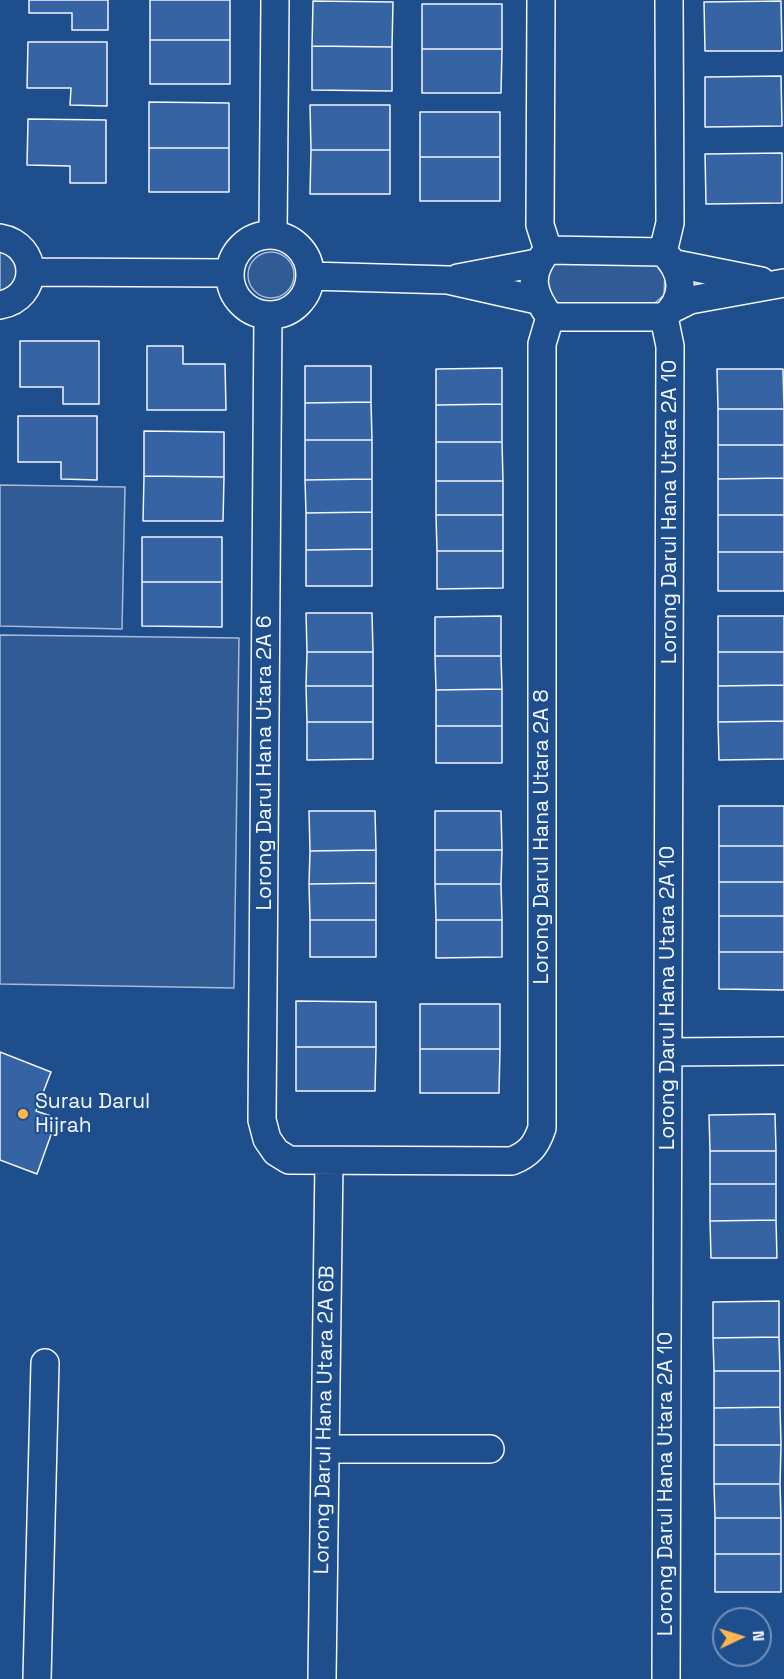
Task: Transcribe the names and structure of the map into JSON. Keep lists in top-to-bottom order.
{
  "streets": {
    "street": [
      "Lorong Darul Hana Utara 2A 10",
      "Lorong Darul Hana Utara 2A 6",
      "Lorong Darul Hana Utara 2A 8",
      "Lorong Darul Hana Utara 2A 6B"
    ]
  },
  "crossings": [
    ["Lorong Darul Hana Utara 2A 6", "Lorong Darul Hana Utara 2A 8"],
    ["Lorong Darul Hana Utara 2A 6", "Lorong Darul Hana Utara 2A 6B"],
    ["Lorong Darul Hana Utara 2A 8", "Lorong Darul Hana Utara 2A 6B"]
  ],
  "places": ["Surau Darul Hijrah"],
  "north": "right"
}
